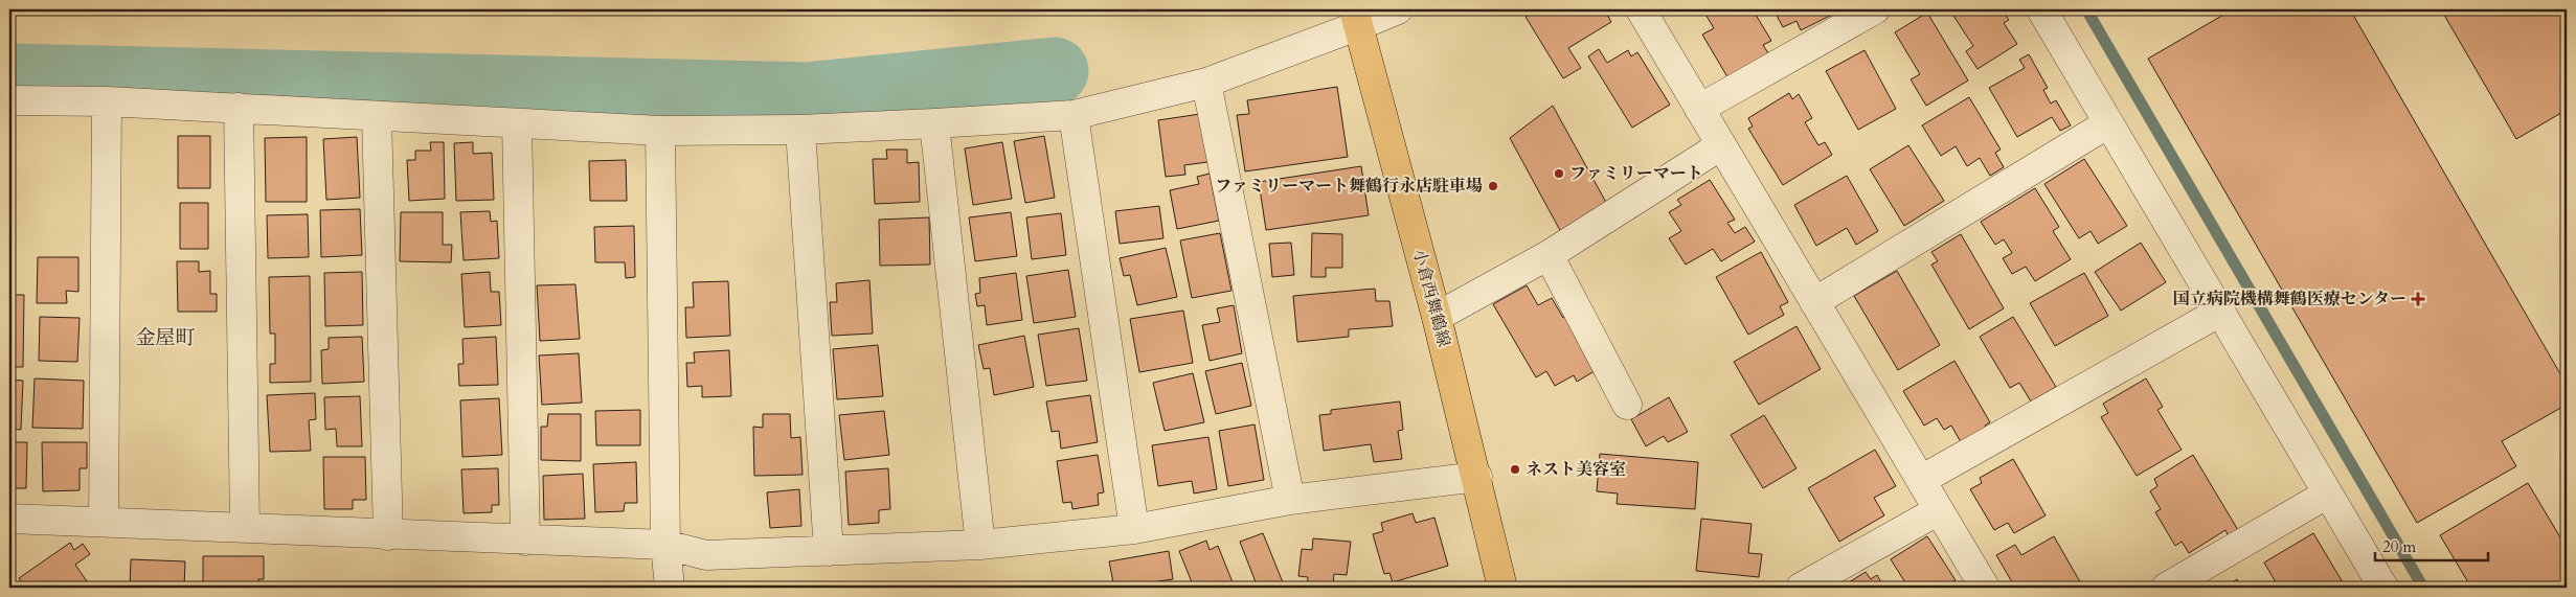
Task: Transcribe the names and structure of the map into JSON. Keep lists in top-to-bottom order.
{
  "streets": {
    "main road": ["小倉西舞鶴線"]
  },
  "districts": ["金屋町"],
  "places": {
    "other": ["ファミリーマート", "ファミリーマート舞鶴行永店駐車場", "ネスト美容室"],
    "health": ["国立病院機構舞鶴医療センター"]
  },
  "scale_bar": "20 m"
}
